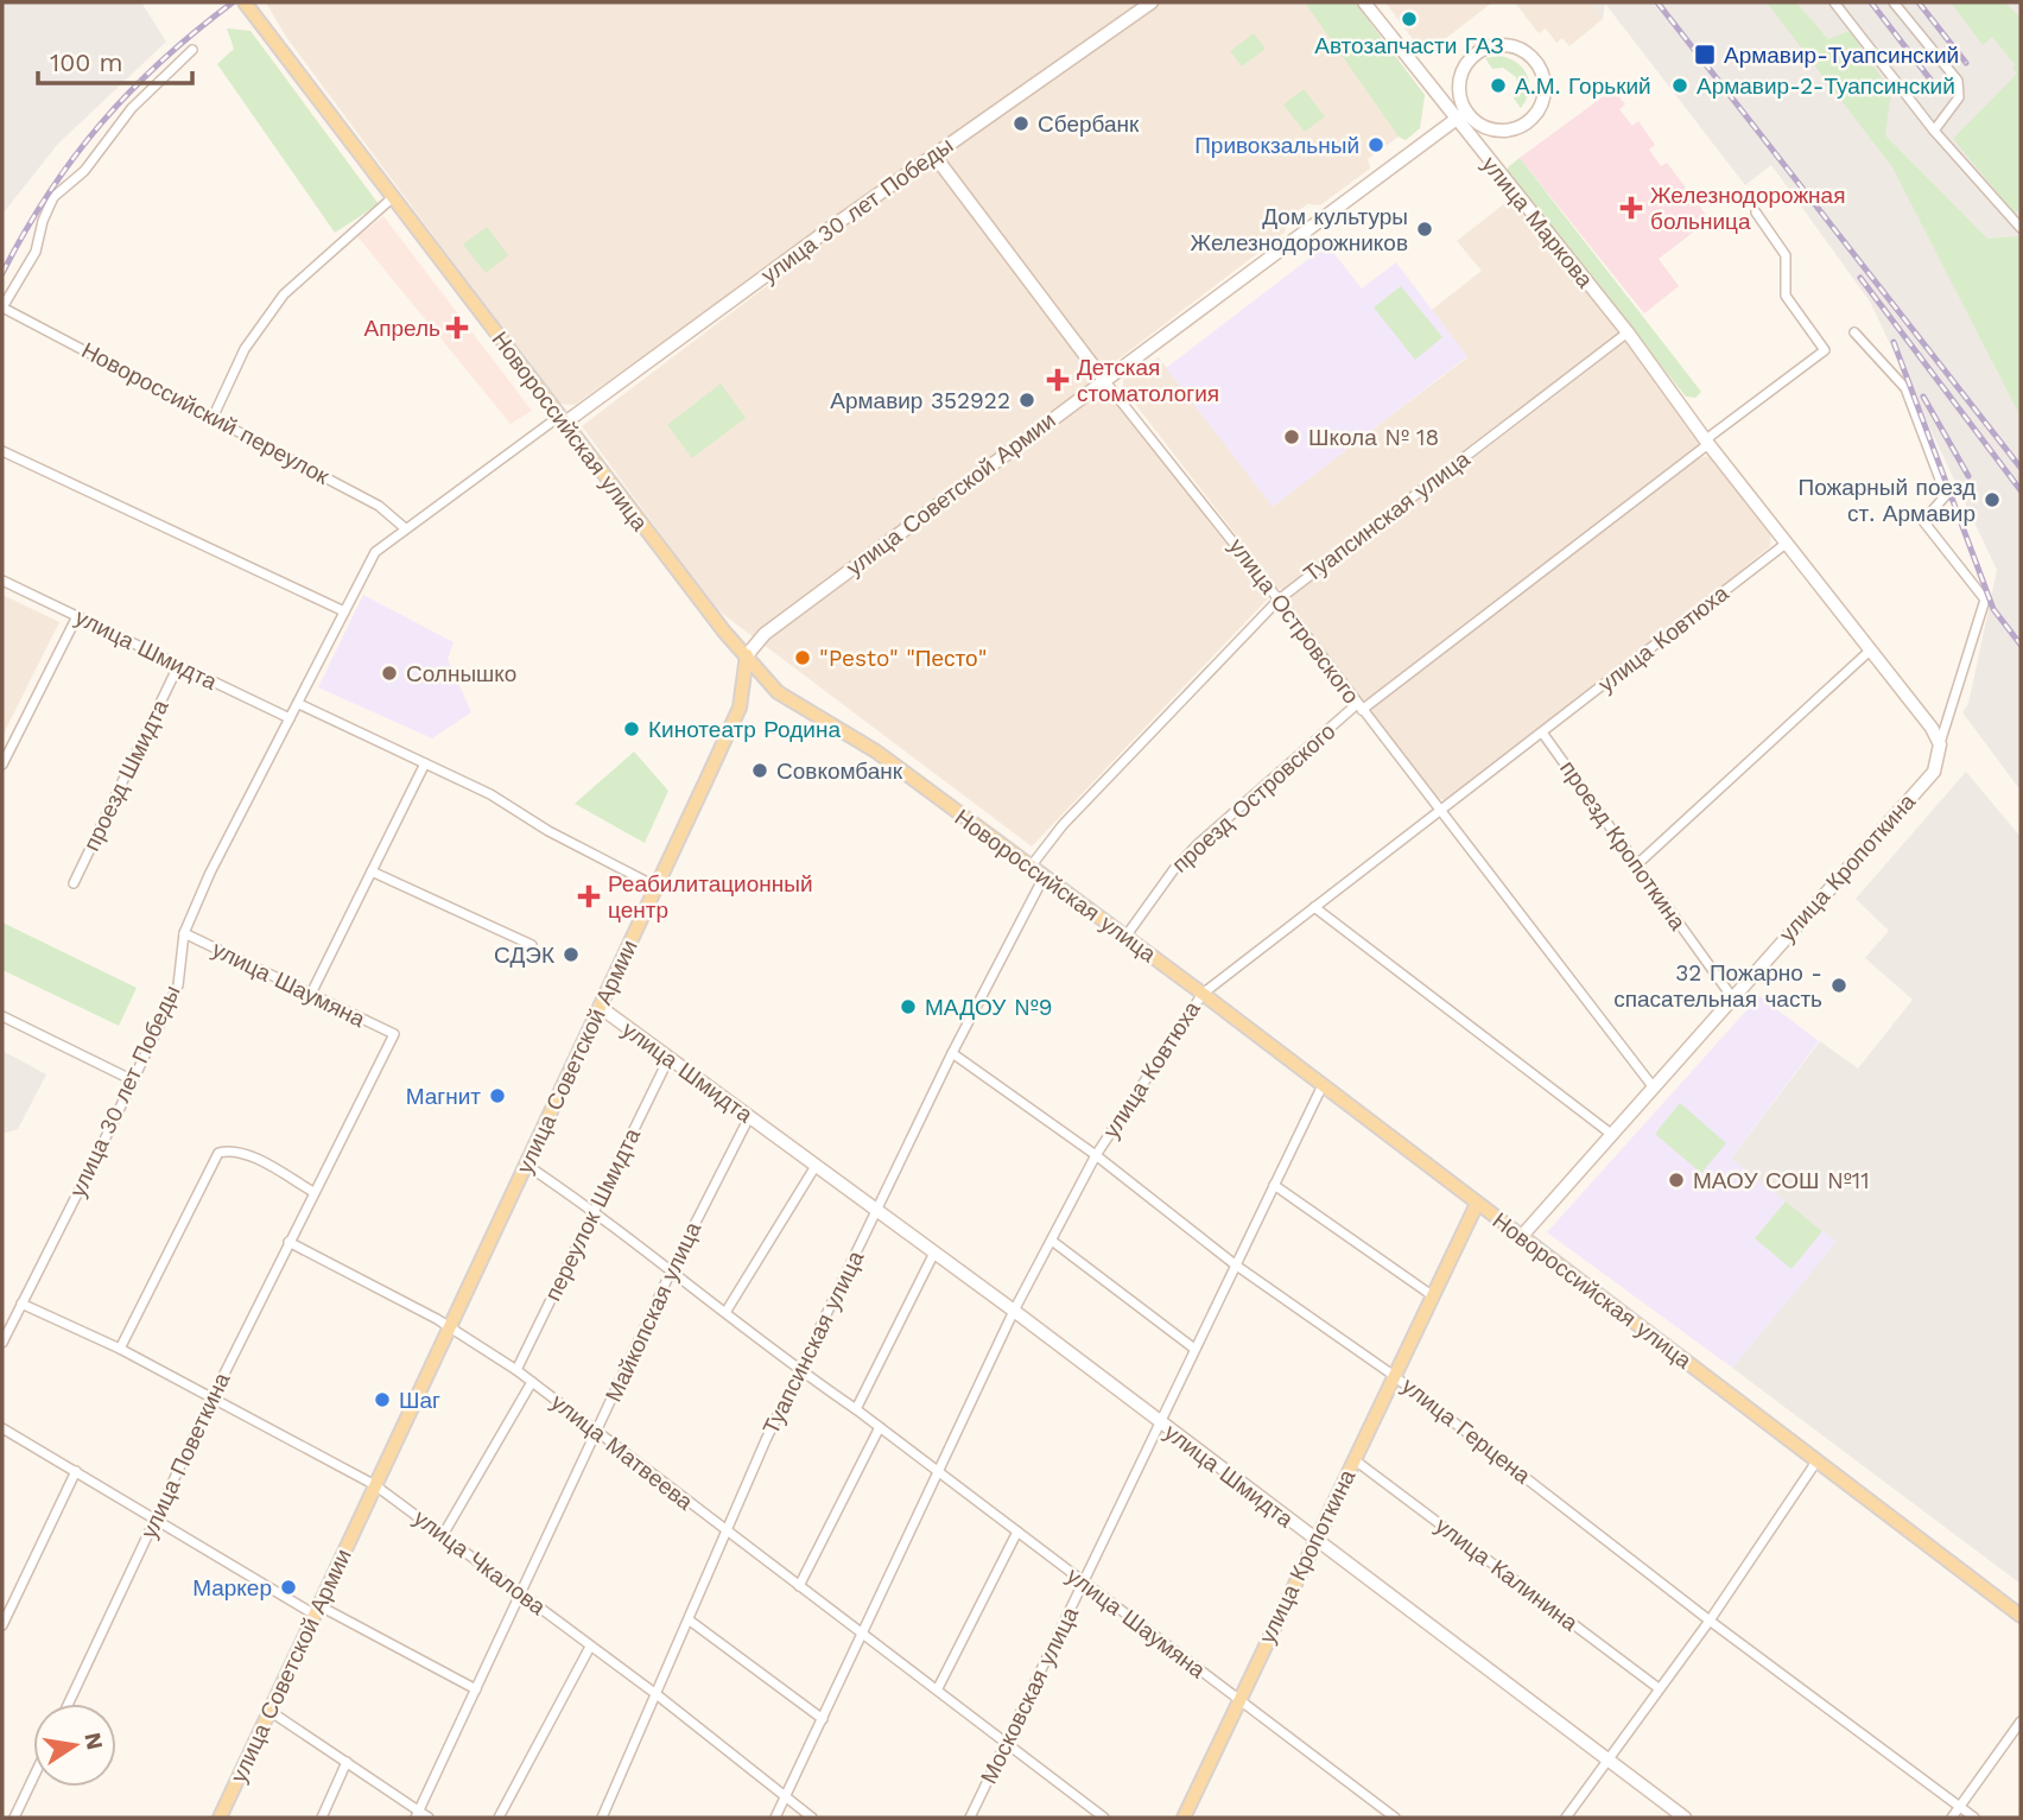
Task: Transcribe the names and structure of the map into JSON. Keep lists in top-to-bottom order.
{
  "streets": {
    "main road": [
      "улица 30 лет Победы",
      "улица Маркова",
      "Новороссийская улица",
      "улица Советской Армии",
      "улица Островского",
      "улица Шмидта",
      "улица Кропоткина"
    ],
    "street": [
      "Новороссийский переулок",
      "Туапсинская улица",
      "улица Ковтюха",
      "проезд Шмидта",
      "проезд Островского",
      "проезд Кропоткина",
      "улица Шаумяна",
      "переулок Шмидта",
      "Майкопская улица",
      "улица Герцена",
      "улица Матвеева",
      "улица Поветкина",
      "улица Чкалова",
      "улица Калинина",
      "Московская улица"
    ]
  },
  "crossings": [
    ["улица 30 лет Победы", "Новороссийский переулок"],
    ["улица 30 лет Победы", "Новороссийская улица"],
    ["улица 30 лет Победы", "улица Островского"],
    ["улица 30 лет Победы", "улица Шмидта"],
    ["улица 30 лет Победы", "улица Шаумяна"],
    ["улица 30 лет Победы", "улица Чкалова"],
    ["улица Маркова", "улица Советской Армии"],
    ["улица Маркова", "Туапсинская улица"],
    ["улица Маркова", "улица Ковтюха"],
    ["улица Маркова", "улица Кропоткина"],
    ["Новороссийская улица", "улица Советской Армии"],
    ["Новороссийская улица", "Туапсинская улица"],
    ["Новороссийская улица", "улица Ковтюха"],
    ["Новороссийская улица", "проезд Островского"],
    ["Новороссийская улица", "улица Кропоткина"],
    ["Новороссийская улица", "Московская улица"],
    ["улица Советской Армии", "улица Островского"],
    ["улица Советской Армии", "улица Шмидта"],
    ["улица Советской Армии", "улица Шаумяна"],
    ["улица Советской Армии", "улица Матвеева"],
    ["улица Советской Армии", "улица Чкалова"],
    ["Туапсинская улица", "улица Островского"],
    ["Туапсинская улица", "улица Шмидта"],
    ["Туапсинская улица", "улица Шаумяна"],
    ["Туапсинская улица", "улица Герцена"],
    ["Туапсинская улица", "улица Матвеева"],
    ["Туапсинская улица", "улица Чкалова"],
    ["улица Островского", "улица Ковтюха"],
    ["улица Островского", "проезд Островского"],
    ["улица Островского", "улица Кропоткина"],
    ["улица Ковтюха", "улица Шмидта"],
    ["улица Ковтюха", "проезд Кропоткина"],
    ["улица Ковтюха", "улица Шаумяна"],
    ["улица Ковтюха", "улица Герцена"],
    ["улица Ковтюха", "улица Матвеева"],
    ["улица Ковтюха", "улица Чкалова"],
    ["улица Шмидта", "проезд Шмидта"],
    ["улица Шмидта", "улица Кропоткина"],
    ["улица Шмидта", "переулок Шмидта"],
    ["улица Шмидта", "Майкопская улица"],
    ["улица Шмидта", "Московская улица"],
    ["проезд Кропоткина", "улица Кропоткина"],
    ["улица Кропоткина", "улица Шаумяна"],
    ["улица Кропоткина", "улица Герцена"],
    ["улица Кропоткина", "улица Калинина"],
    ["улица Шаумяна", "переулок Шмидта"],
    ["улица Шаумяна", "Майкопская улица"],
    ["улица Шаумяна", "улица Поветкина"],
    ["улица Шаумяна", "Московская улица"],
    ["переулок Шмидта", "улица Матвеева"],
    ["Майкопская улица", "улица Матвеева"],
    ["Майкопская улица", "улица Чкалова"],
    ["улица Герцена", "Московская улица"],
    ["улица Матвеева", "улица Поветкина"],
    ["улица Матвеева", "Московская улица"],
    ["улица Поветкина", "улица Чкалова"]
  ],
  "places": {
    "other": [
      "Автозапчасти ГАЗ",
      "А.М. Горький",
      "Армавир-2-Туапсинский",
      "Сбербанк",
      "Привокзальный",
      "Дом культуры Железнодорожников",
      "Армавир 352922",
      "Школа № 18",
      "Пожарный поезд ст. Армавир",
      "\"Pesto\" \"Песто\"",
      "Солнышко",
      "Кинотеатр Родина",
      "Совкомбанк",
      "СДЭК",
      "32 Пожарно - спасательная часть",
      "МАДОУ №9",
      "Магнит",
      "МАОУ СОШ №11",
      "Шаг",
      "Маркер"
    ],
    "transit": ["Армавир-Туапсинский"],
    "health": [
      "Железнодорожная больница",
      "Апрель",
      "Детская стоматология",
      "Реабилитационный центр"
    ]
  },
  "scale_bar": "100 m",
  "north": "right"
}
